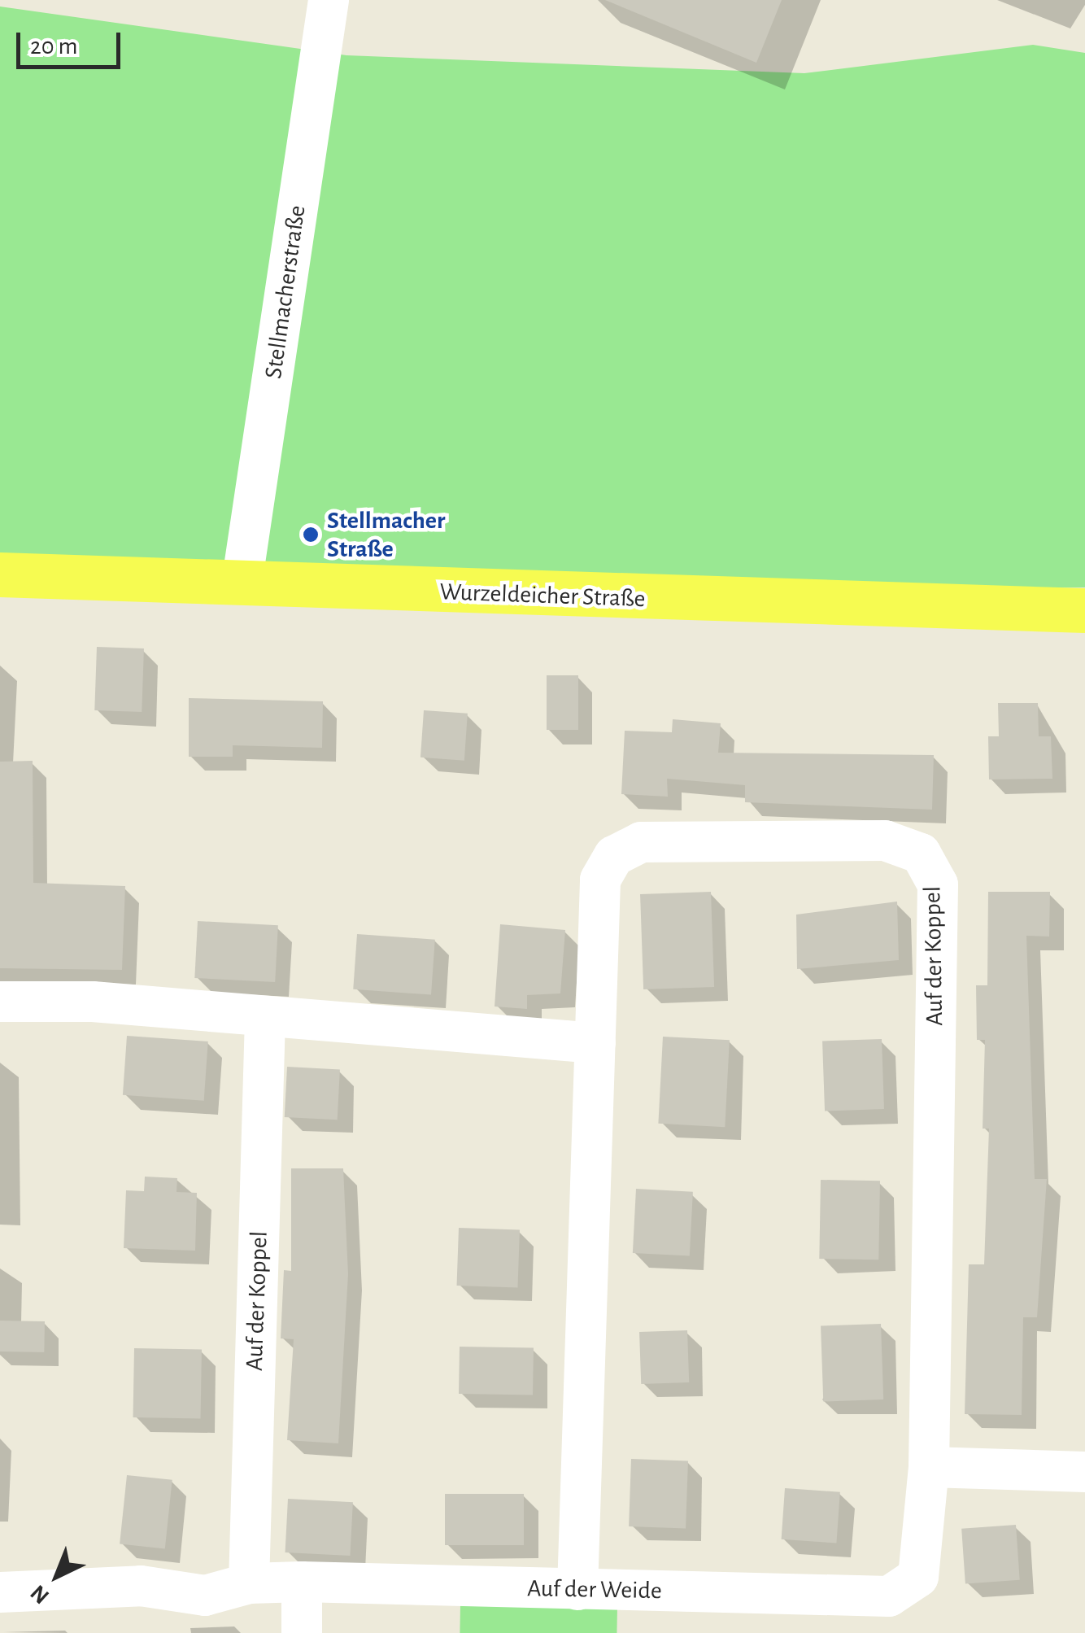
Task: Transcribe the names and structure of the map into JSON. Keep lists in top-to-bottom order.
{
  "streets": {
    "main road": ["Wurzeldeicher Straße"],
    "street": ["Stellmacherstraße", "Auf der Koppel", "Auf der Weide"]
  },
  "crossings": [
    ["Stellmacherstraße", "Wurzeldeicher Straße"],
    ["Auf der Koppel", "Auf der Weide"]
  ],
  "places": ["Stellmacher Straße"],
  "scale_bar": "20 m",
  "north": "bottom left"
}
